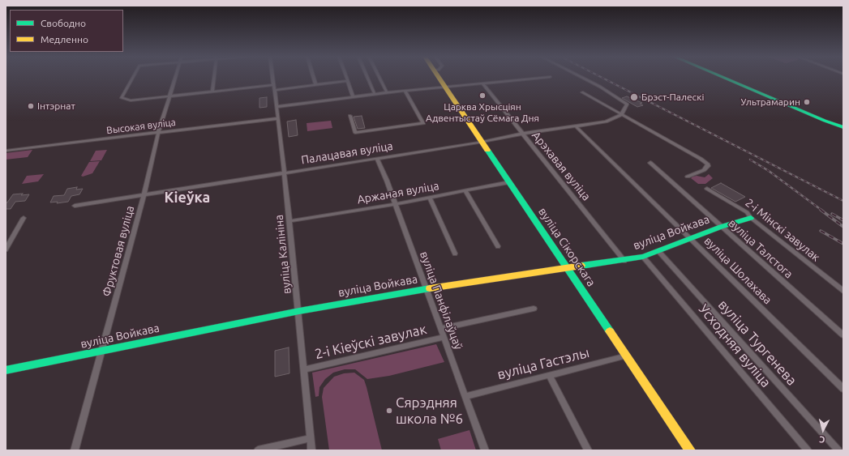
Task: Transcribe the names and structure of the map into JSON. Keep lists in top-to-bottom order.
{
  "streets": {
    "street": [
      "Высокая вуліца",
      "Палацавая вуліца",
      "Арэхавая вуліца",
      "Аржаная вуліца",
      "2-і Мінскі завулак",
      "вуліца Войкава",
      "вуліца Сікорскага",
      "вуліца Талстога",
      "Фруктовая вуліца",
      "вуліца Калініна",
      "вуліца Шолахава",
      "вуліца Панфілаўцаў",
      "2-і Кіеўскі завулак",
      "вуліца Тургенева",
      "Усходняя вуліца",
      "вуліца Гастэлы"
    ]
  },
  "crossings": [
    ["Высокая вуліца", "Фруктовая вуліца"],
    ["Высокая вуліца", "вуліца Калініна"],
    ["Палацавая вуліца", "Арэхавая вуліца"],
    ["Палацавая вуліца", "вуліца Сікорскага"],
    ["Палацавая вуліца", "Фруктовая вуліца"],
    ["Палацавая вуліца", "вуліца Калініна"],
    ["Палацавая вуліца", "вуліца Шолахава"],
    ["Палацавая вуліца", "вуліца Панфілаўцаў"],
    ["Арэхавая вуліца", "вуліца Войкава"],
    ["Аржаная вуліца", "вуліца Сікорскага"],
    ["Аржаная вуліца", "вуліца Калініна"],
    ["Аржаная вуліца", "вуліца Панфілаўцаў"],
    ["2-і Мінскі завулак", "вуліца Войкава"],
    ["вуліца Войкава", "вуліца Сікорскага"],
    ["вуліца Войкава", "вуліца Талстога"],
    ["вуліца Войкава", "Фруктовая вуліца"],
    ["вуліца Войкава", "вуліца Калініна"],
    ["вуліца Войкава", "вуліца Шолахава"],
    ["вуліца Войкава", "вуліца Панфілаўцаў"],
    ["вуліца Войкава", "вуліца Тургенева"],
    ["вуліца Войкава", "Усходняя вуліца"],
    ["вуліца Сікорскага", "вуліца Гастэлы"],
    ["вуліца Калініна", "2-і Кіеўскі завулак"],
    ["вуліца Панфілаўцаў", "2-і Кіеўскі завулак"],
    ["вуліца Панфілаўцаў", "вуліца Гастэлы"]
  ],
  "districts": ["Кіеўка"],
  "places": [
    "Царква Хрысціян Адвентыстаў Сёмага Дня",
    "Брэст-Палескі",
    "Ультрамарин",
    "Інтэрнат",
    "Сярэдняя школа №6"
  ],
  "legend": ["Свободно", "Медленно"],
  "north": "bottom"
}
